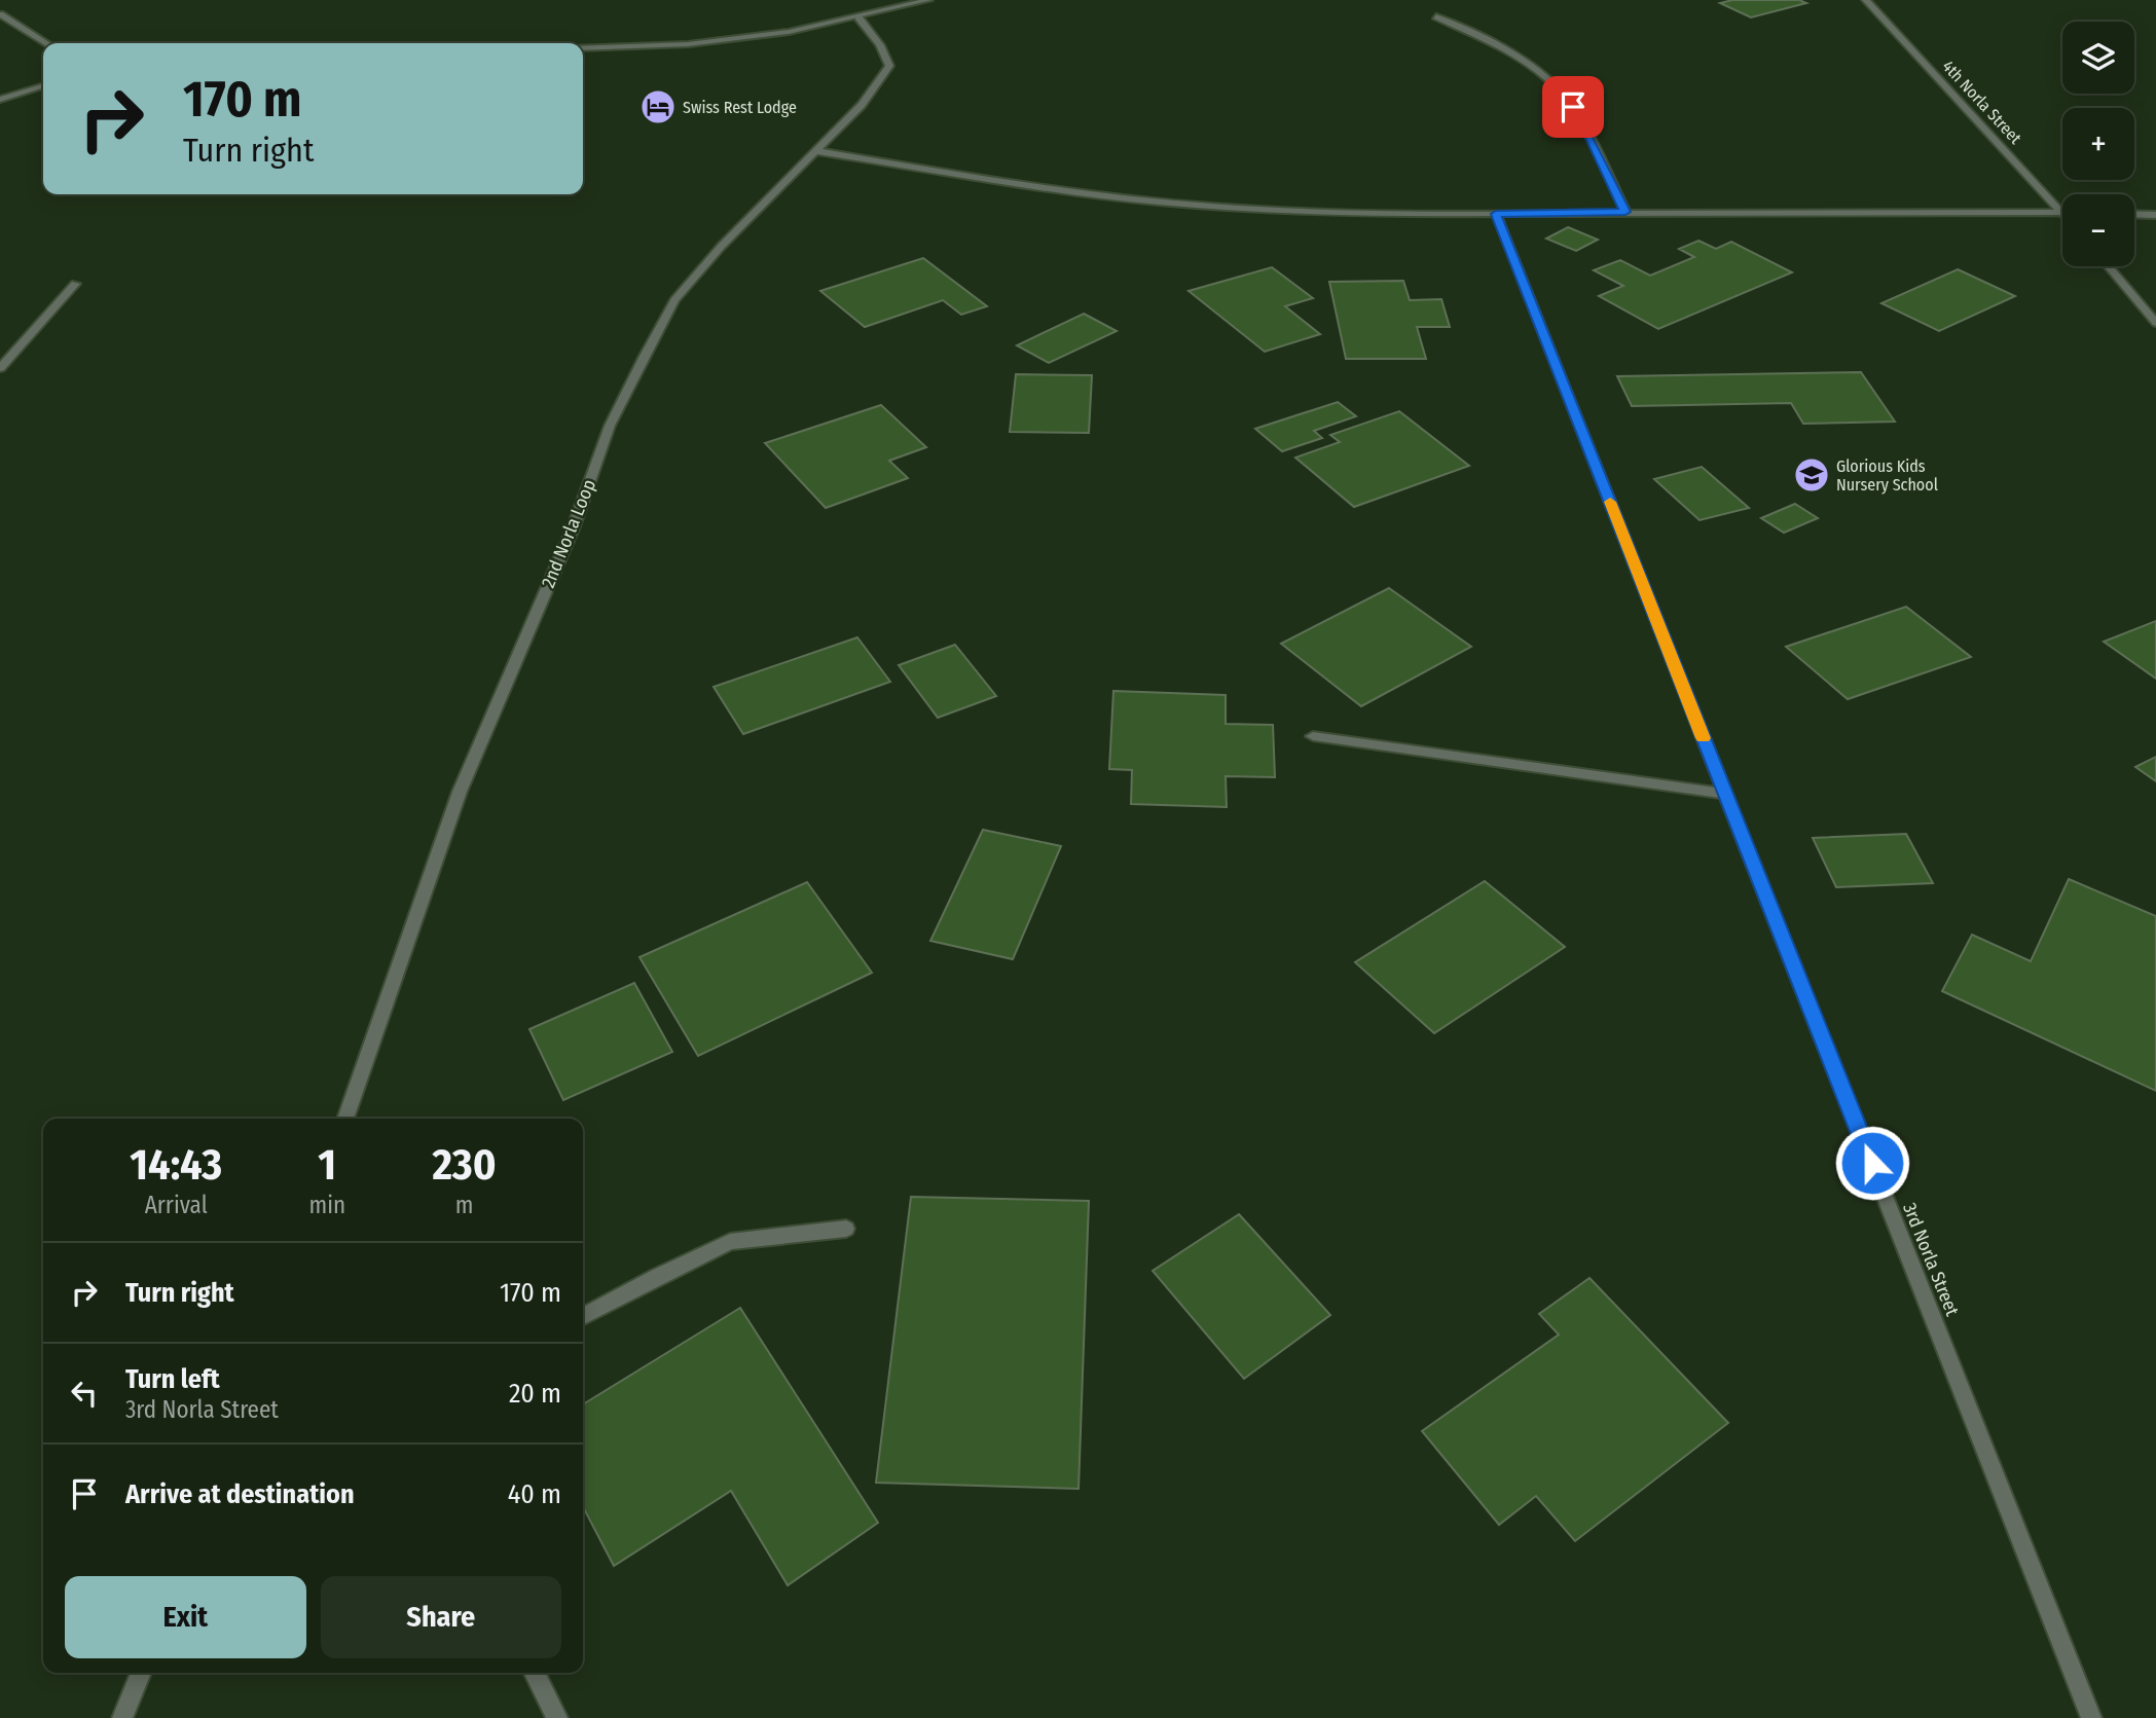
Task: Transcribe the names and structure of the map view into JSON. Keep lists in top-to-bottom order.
{
  "streets": {
    "street": ["4th Norla Street", "2nd Norla Loop", "3rd Norla Street"]
  },
  "places": {
    "hotel": ["Swiss Rest Lodge"],
    "school or university": ["Glorious Kids Nursery School"]
  },
  "page": {
    "map_buttons": ["+", "−"],
    "turn": ["170 m", "Turn right"],
    "eta": [
      "14:43",
      "Arrival",
      "1",
      "min",
      "230",
      "m"
    ],
    "list": [
      {
        "name": "Turn right",
        "value": "170 m"
      },
      {
        "name": "Turn left",
        "note": "3rd Norla Street",
        "value": "20 m"
      },
      {
        "name": "Arrive at destination",
        "value": "40 m"
      }
    ],
    "buttons": ["Exit", "Share"]
  }
}
